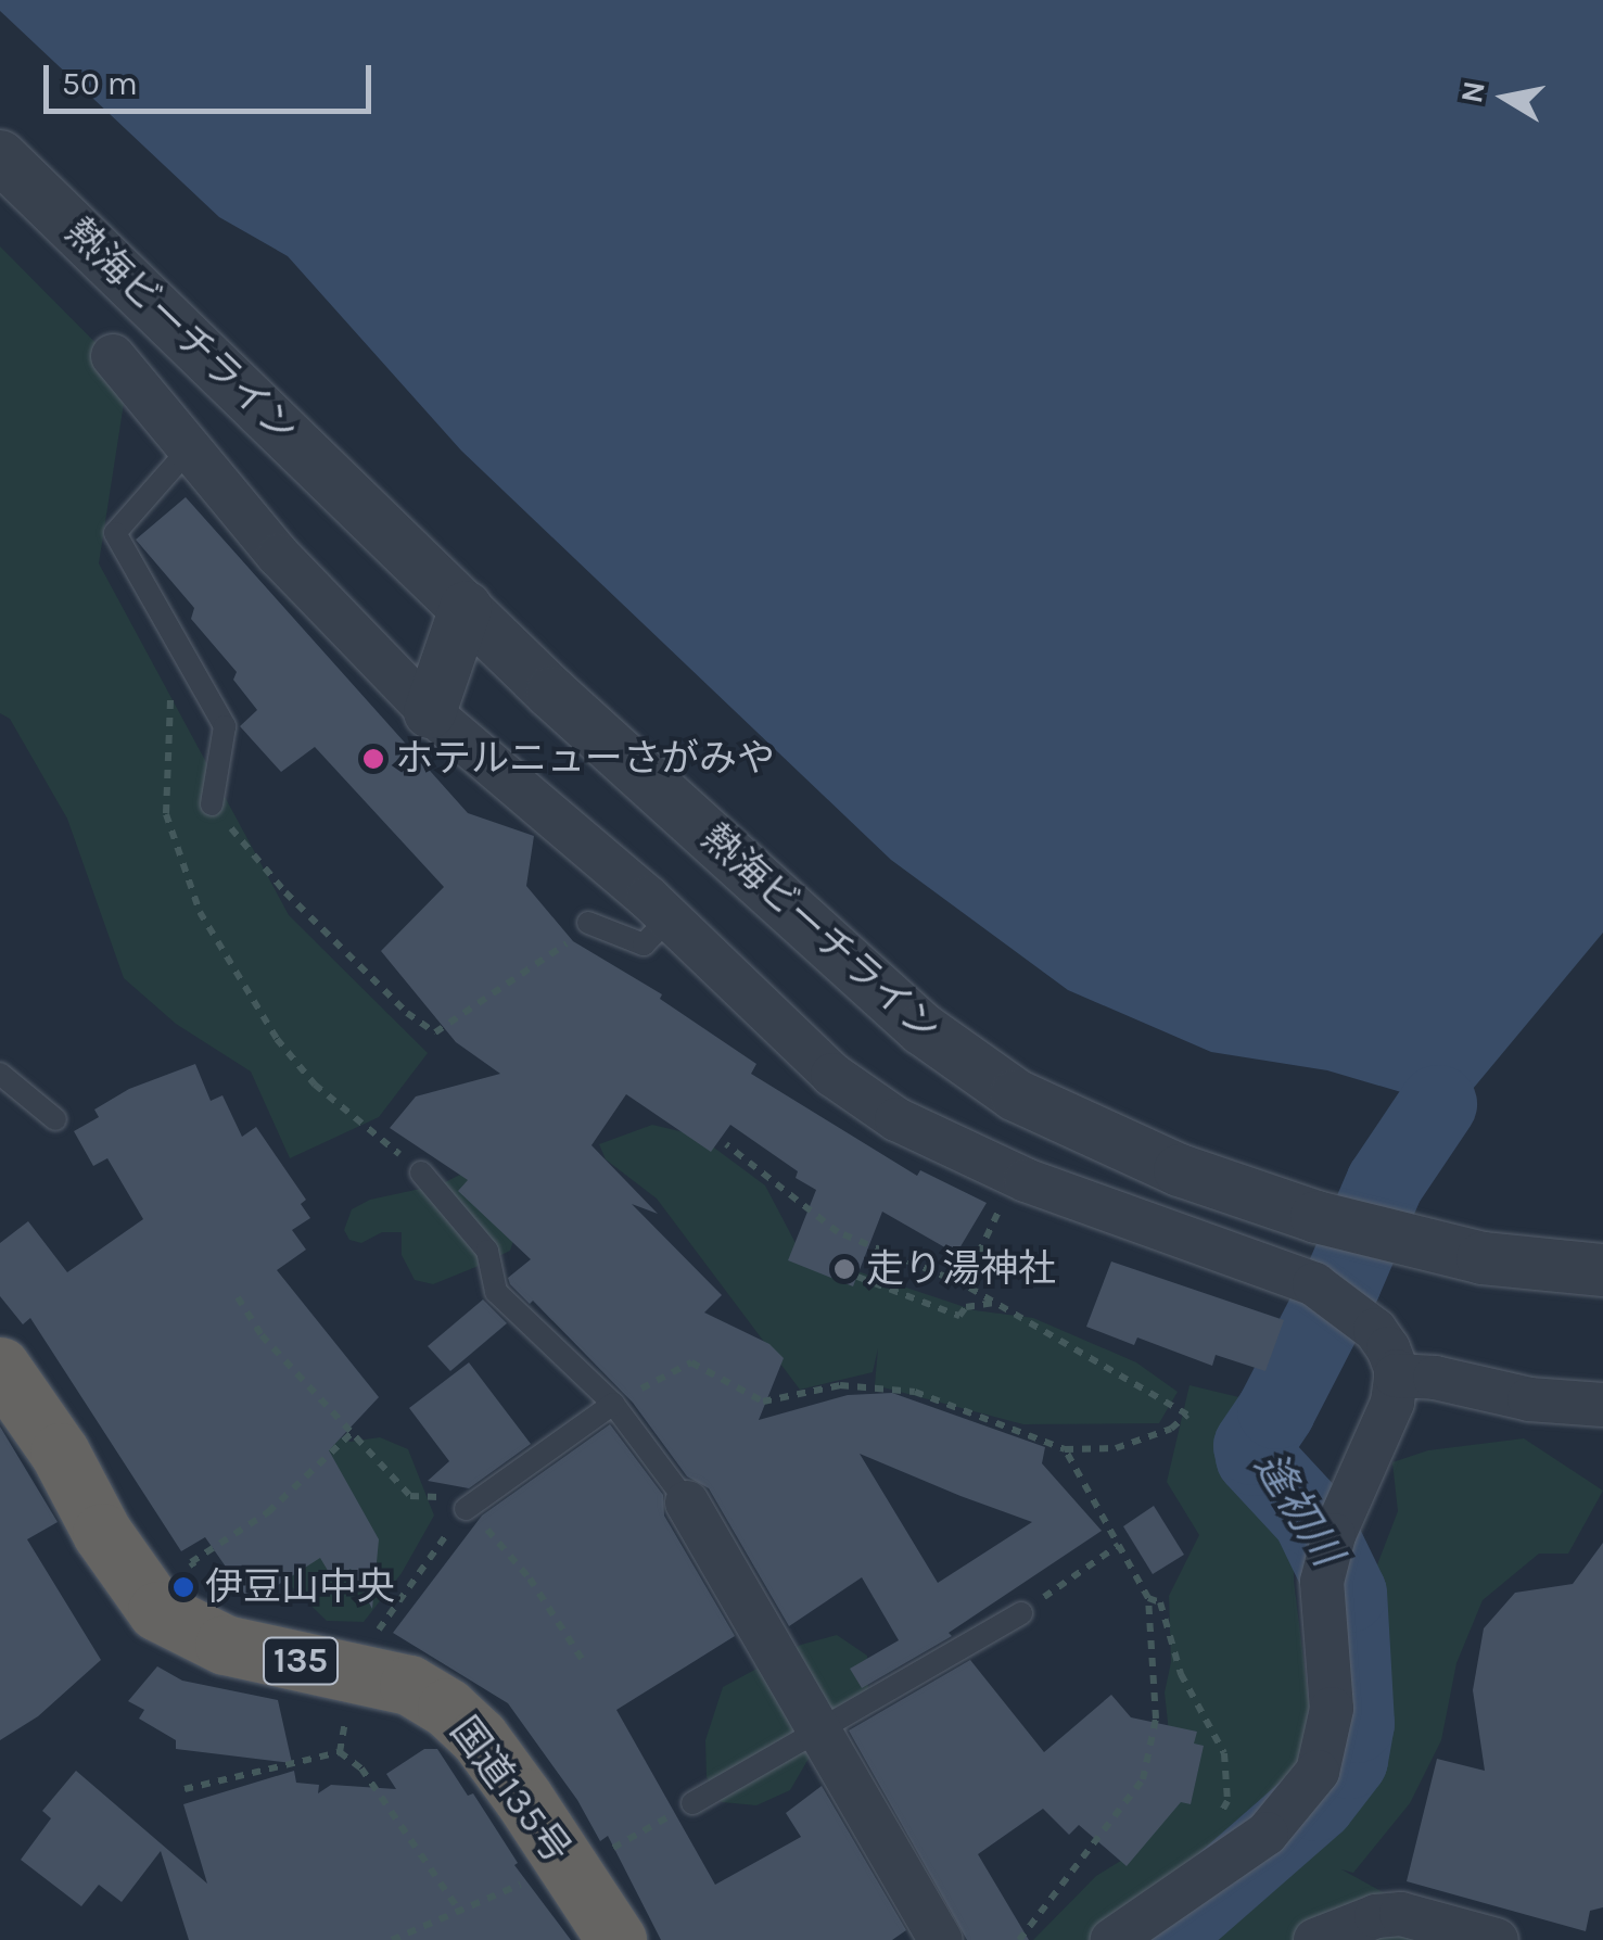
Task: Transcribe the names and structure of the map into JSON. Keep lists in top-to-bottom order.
{
  "streets": {
    "highway": ["135", "国道135号"],
    "street": ["熱海ビーチライン"]
  },
  "water": ["逢初川"],
  "places": ["ホテルニューさがみや", "走り湯神社", "伊豆山中央"],
  "scale_bar": "50 m",
  "north": "left"
}
